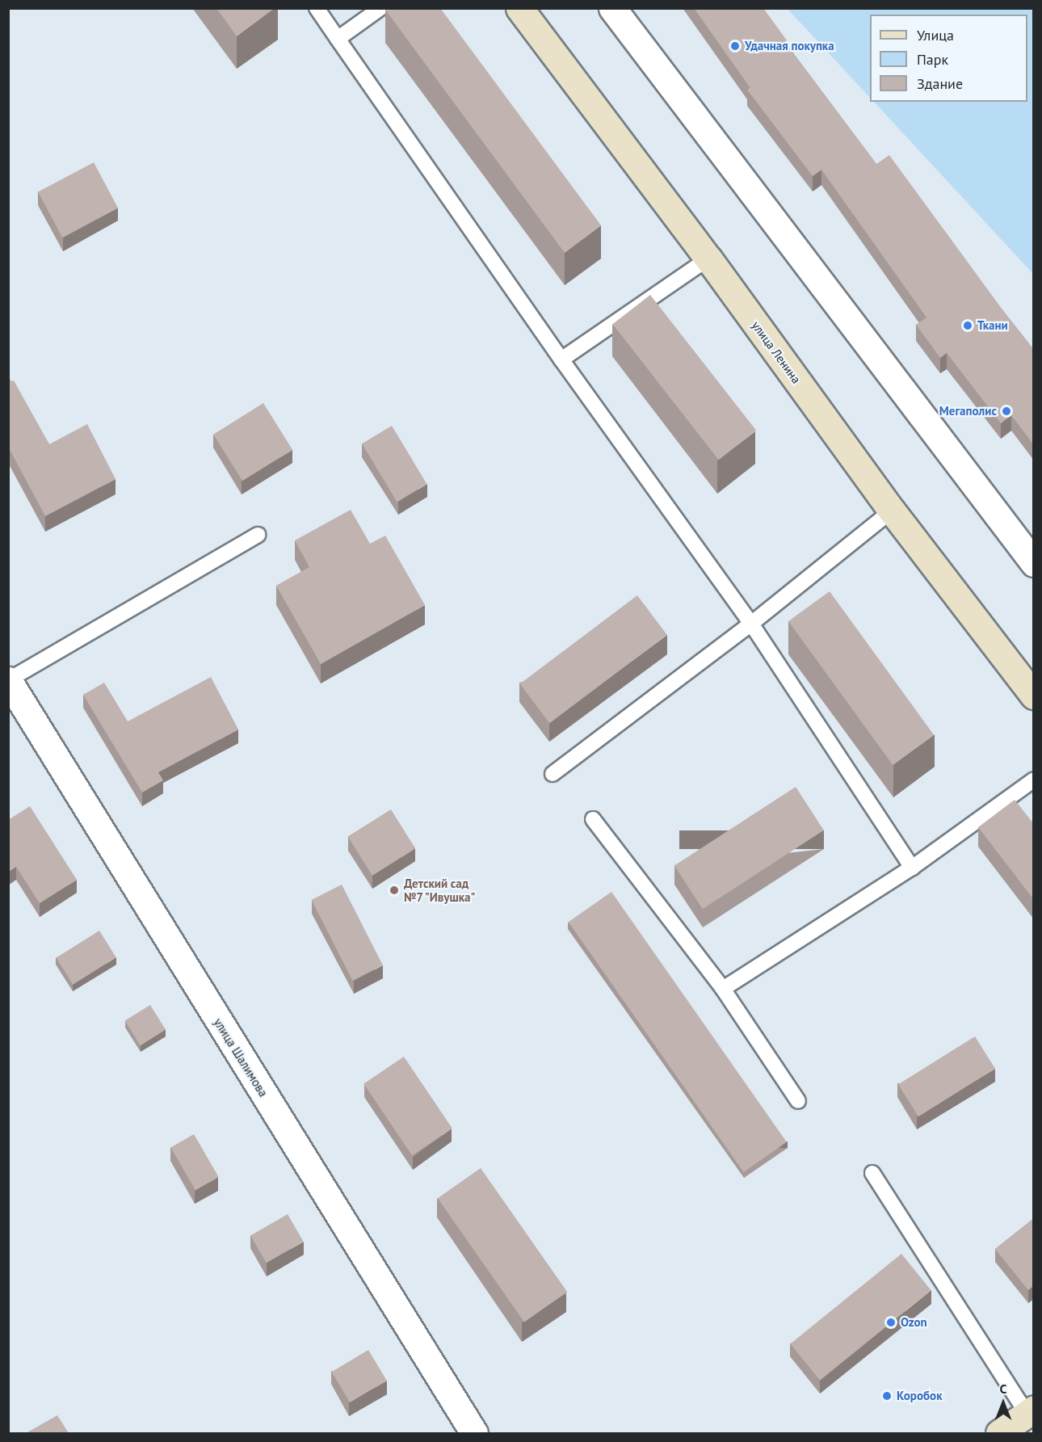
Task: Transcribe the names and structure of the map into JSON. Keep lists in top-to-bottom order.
{
  "streets": {
    "street": ["улица Ленина", "улица Шалимова"]
  },
  "places": [
    "Удачная покупка",
    "Ткани",
    "Мегаполис",
    "Детский сад №7 \"Ивушка\"",
    "Ozon",
    "Коробок"
  ],
  "legend": ["Улица", "Парк", "Здание"],
  "north": "top"
}
